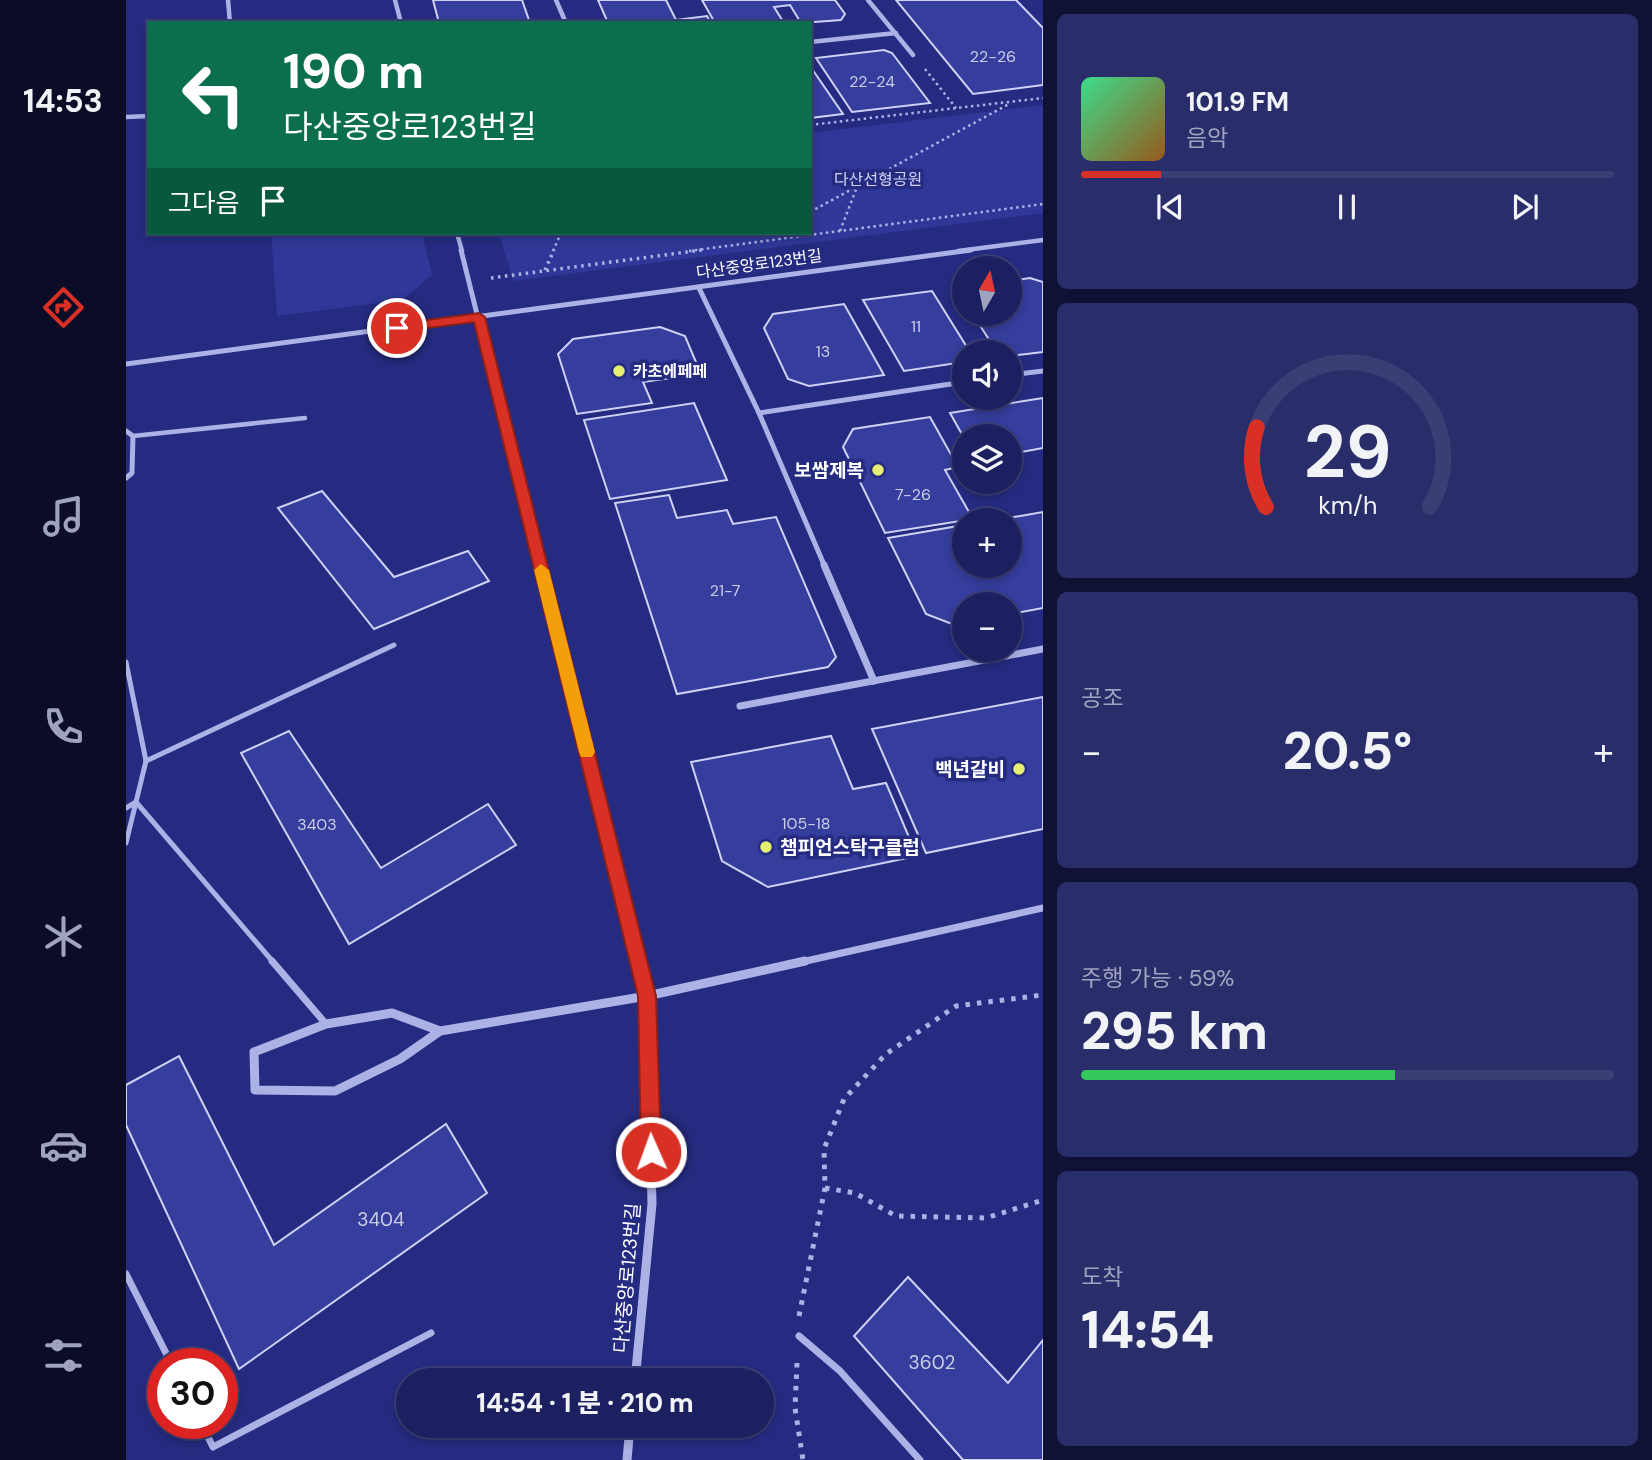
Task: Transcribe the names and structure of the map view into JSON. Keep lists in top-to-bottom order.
{
  "streets": {
    "street": ["다산중앙로123번길"]
  },
  "parks": ["다산선형공원"],
  "places": [
    "카초에페페",
    "보쌈제복",
    "백년갈비",
    "챔피언스탁구클럽"
  ],
  "house_numbers": [
    "22-26",
    "22-24",
    "11",
    "13",
    "7-26",
    "21-7",
    "105-18",
    "3403",
    "3404",
    "3602"
  ],
  "north": "top",
  "page": {
    "tabs": "14:53",
    "turn": ["190 m", "다산중앙로123번길"],
    "song": ["101.9 FM", "음악"],
    "then": "그다음",
    "map_buttons": ["+", "−"],
    "tile": [
      "공조",
      ["주행 가능 · 59%", "295 km"],
      ["도착", "14:54"]
    ],
    "heat": ["−", "20.5°", "+"],
    "limit": "30",
    "trip": "14:54 · 1 분 · 210 m",
    "gauge": ["29", "km/h"]
  }
}
